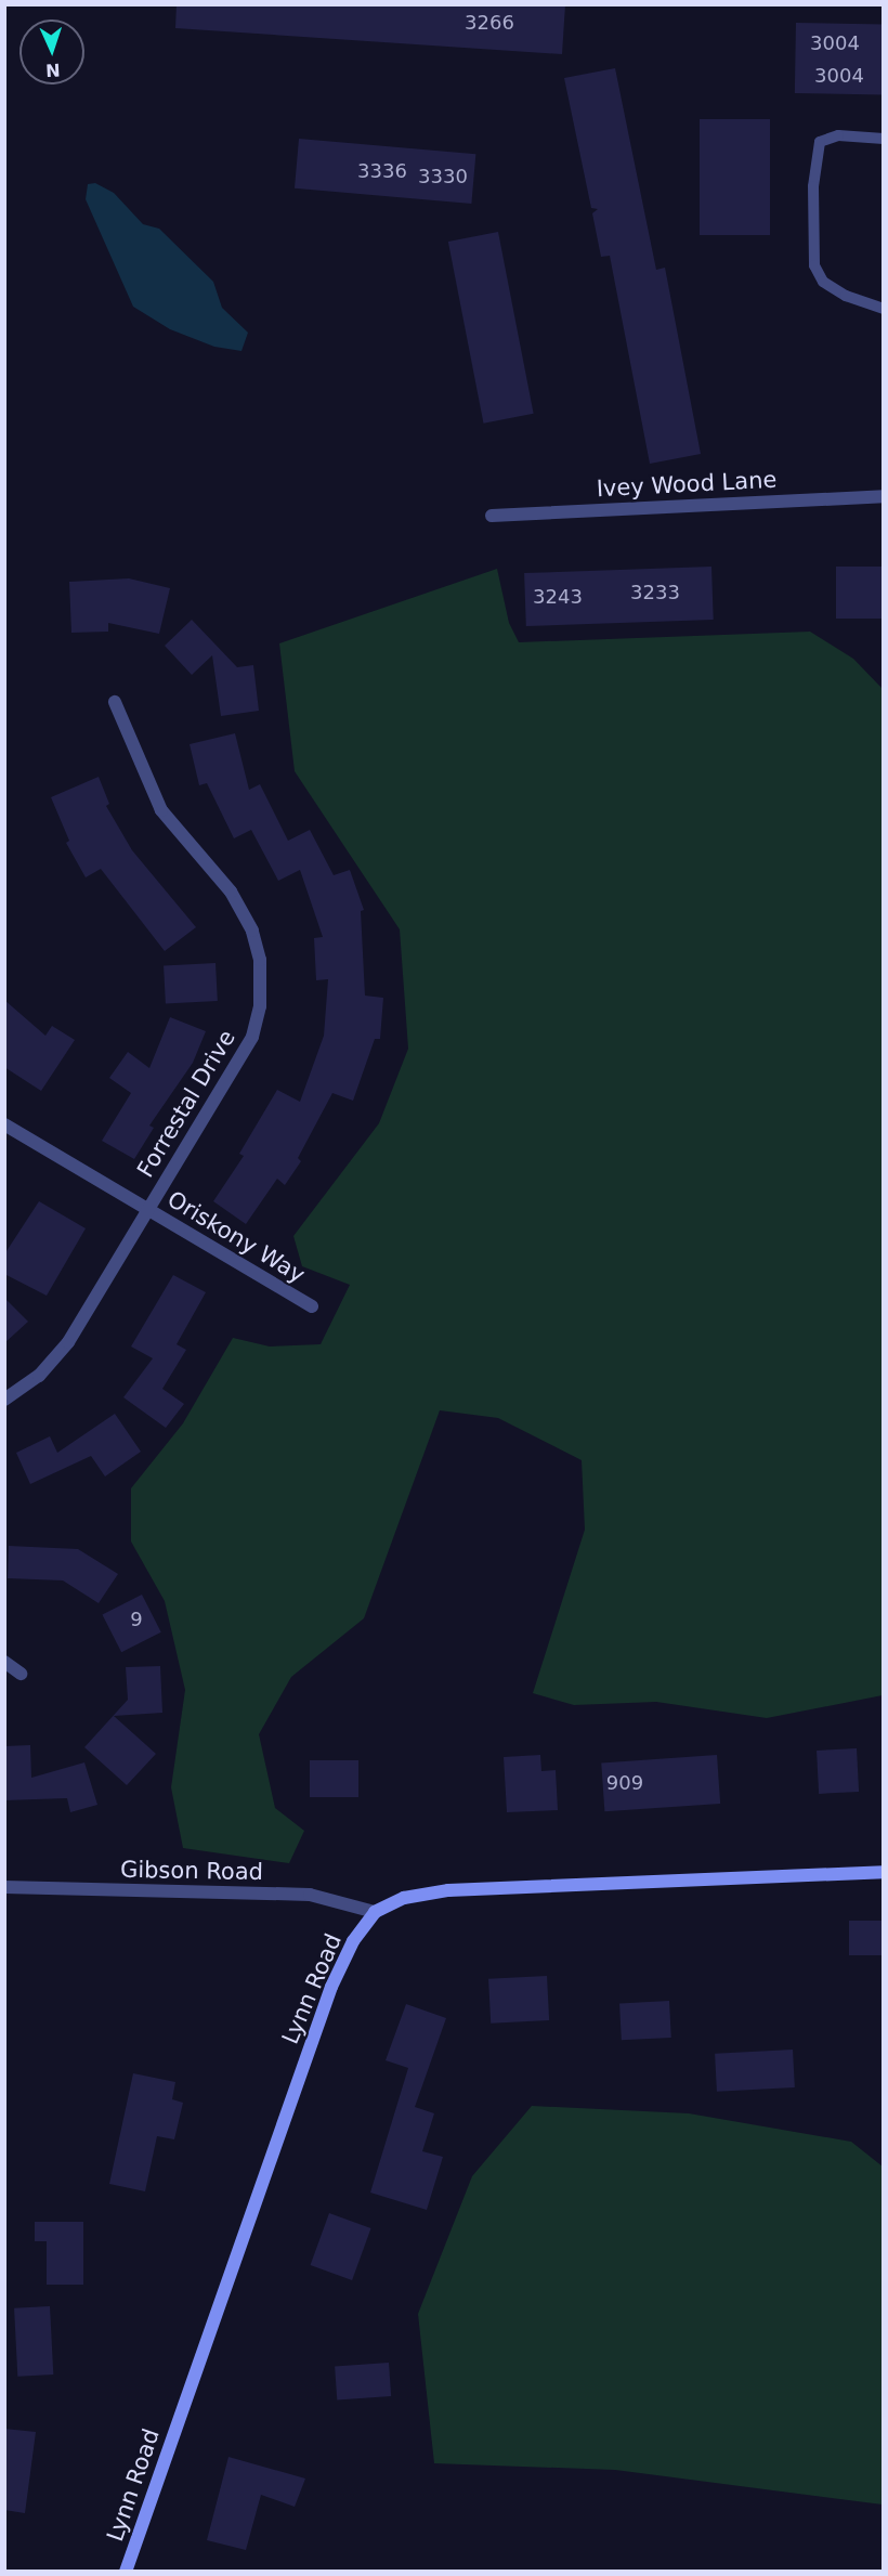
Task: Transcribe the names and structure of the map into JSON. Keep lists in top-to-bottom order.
{
  "streets": {
    "street": [
      "Ivey Wood Lane",
      "Forrestal Drive",
      "Oriskony Way",
      "Gibson Road",
      "Lynn Road"
    ]
  },
  "crossings": [
    ["Forrestal Drive", "Oriskony Way"],
    ["Gibson Road", "Lynn Road"]
  ],
  "house_numbers": [
    "3266",
    "3004",
    "3004",
    "3336",
    "3330",
    "3233",
    "3243",
    "9",
    "909"
  ],
  "north": "bottom"
}
